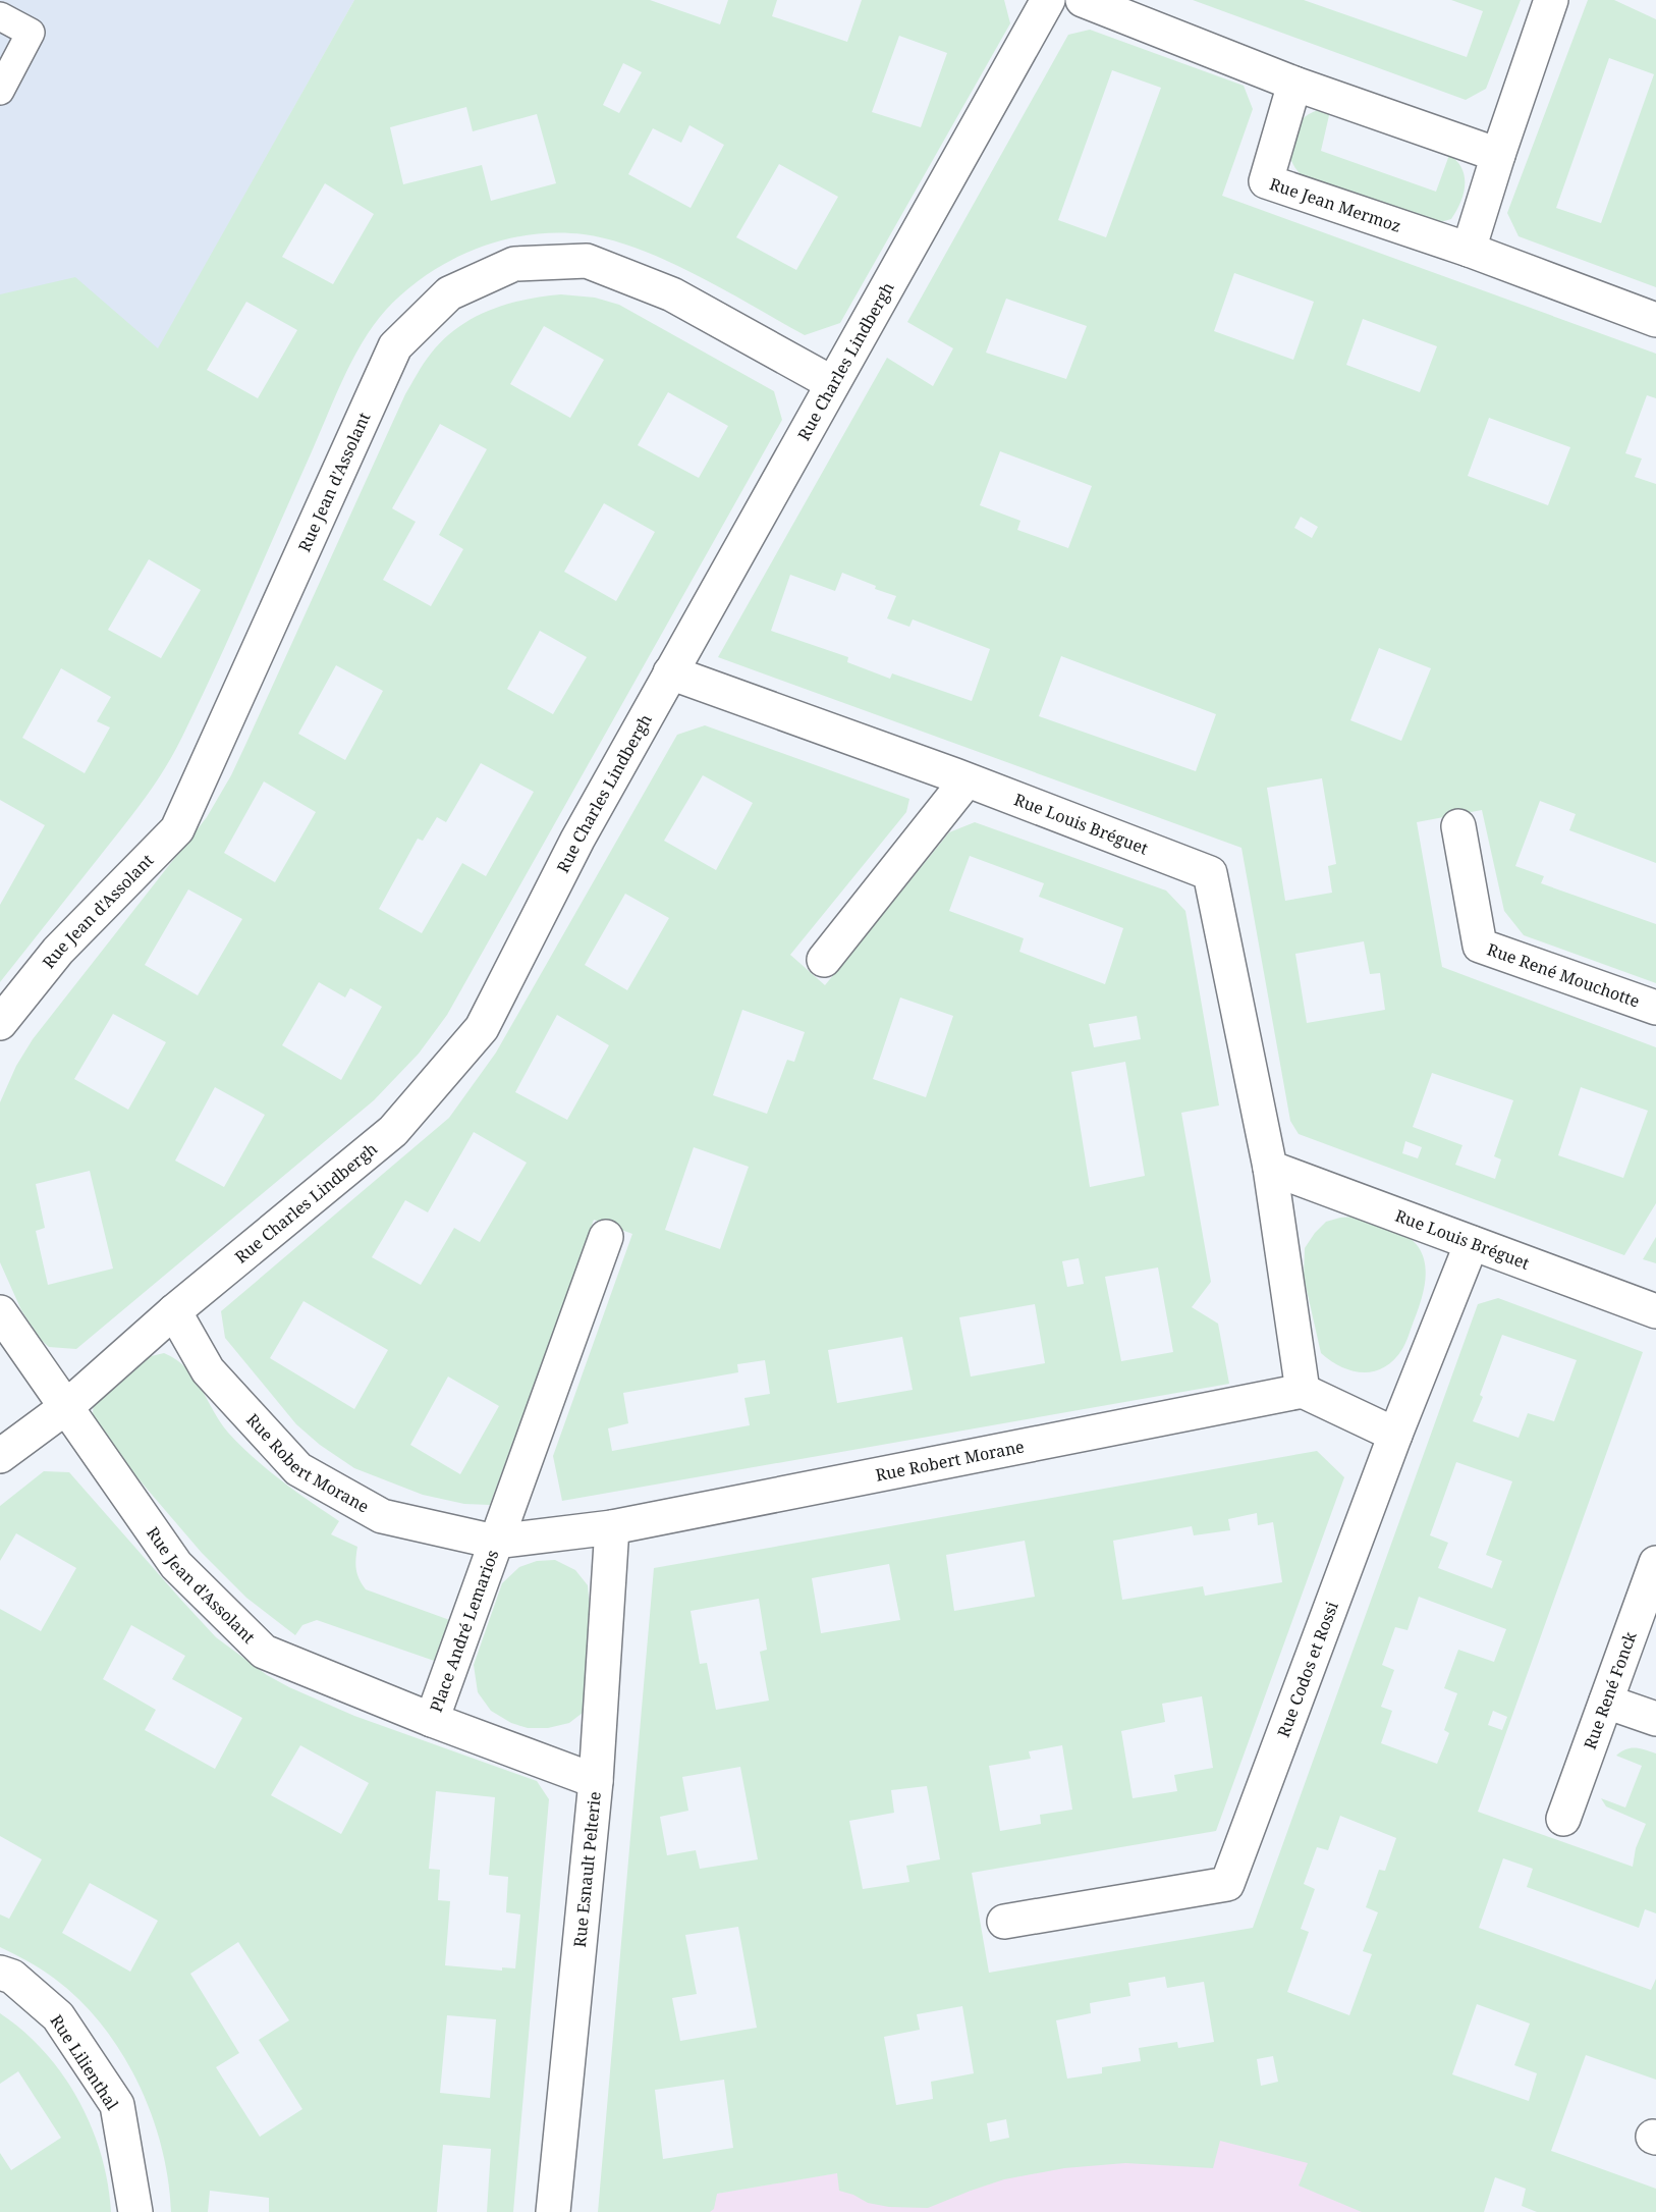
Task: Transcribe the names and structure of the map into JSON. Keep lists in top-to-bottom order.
{
  "streets": {
    "street": [
      "Rue Jean Mermoz",
      "Rue Charles Lindbergh",
      "Rue Jean d'Assolant",
      "Rue Louis Bréguet",
      "Rue René Mouchotte",
      "Rue Robert Morane",
      "Place André Lemarios",
      "Rue Codos et Rossi",
      "Rue René Fonck",
      "Rue Esnault Pelterie",
      "Rue Lilienthal"
    ]
  },
  "crossings": [
    ["Rue Charles Lindbergh", "Rue Jean d'Assolant"],
    ["Rue Charles Lindbergh", "Rue Louis Bréguet"],
    ["Rue Charles Lindbergh", "Rue Robert Morane"],
    ["Rue Jean d'Assolant", "Place André Lemarios"],
    ["Rue Jean d'Assolant", "Rue Esnault Pelterie"],
    ["Rue Louis Bréguet", "Rue Robert Morane"],
    ["Rue Louis Bréguet", "Rue Codos et Rossi"],
    ["Rue Robert Morane", "Place André Lemarios"],
    ["Rue Robert Morane", "Rue Esnault Pelterie"]
  ]
}
